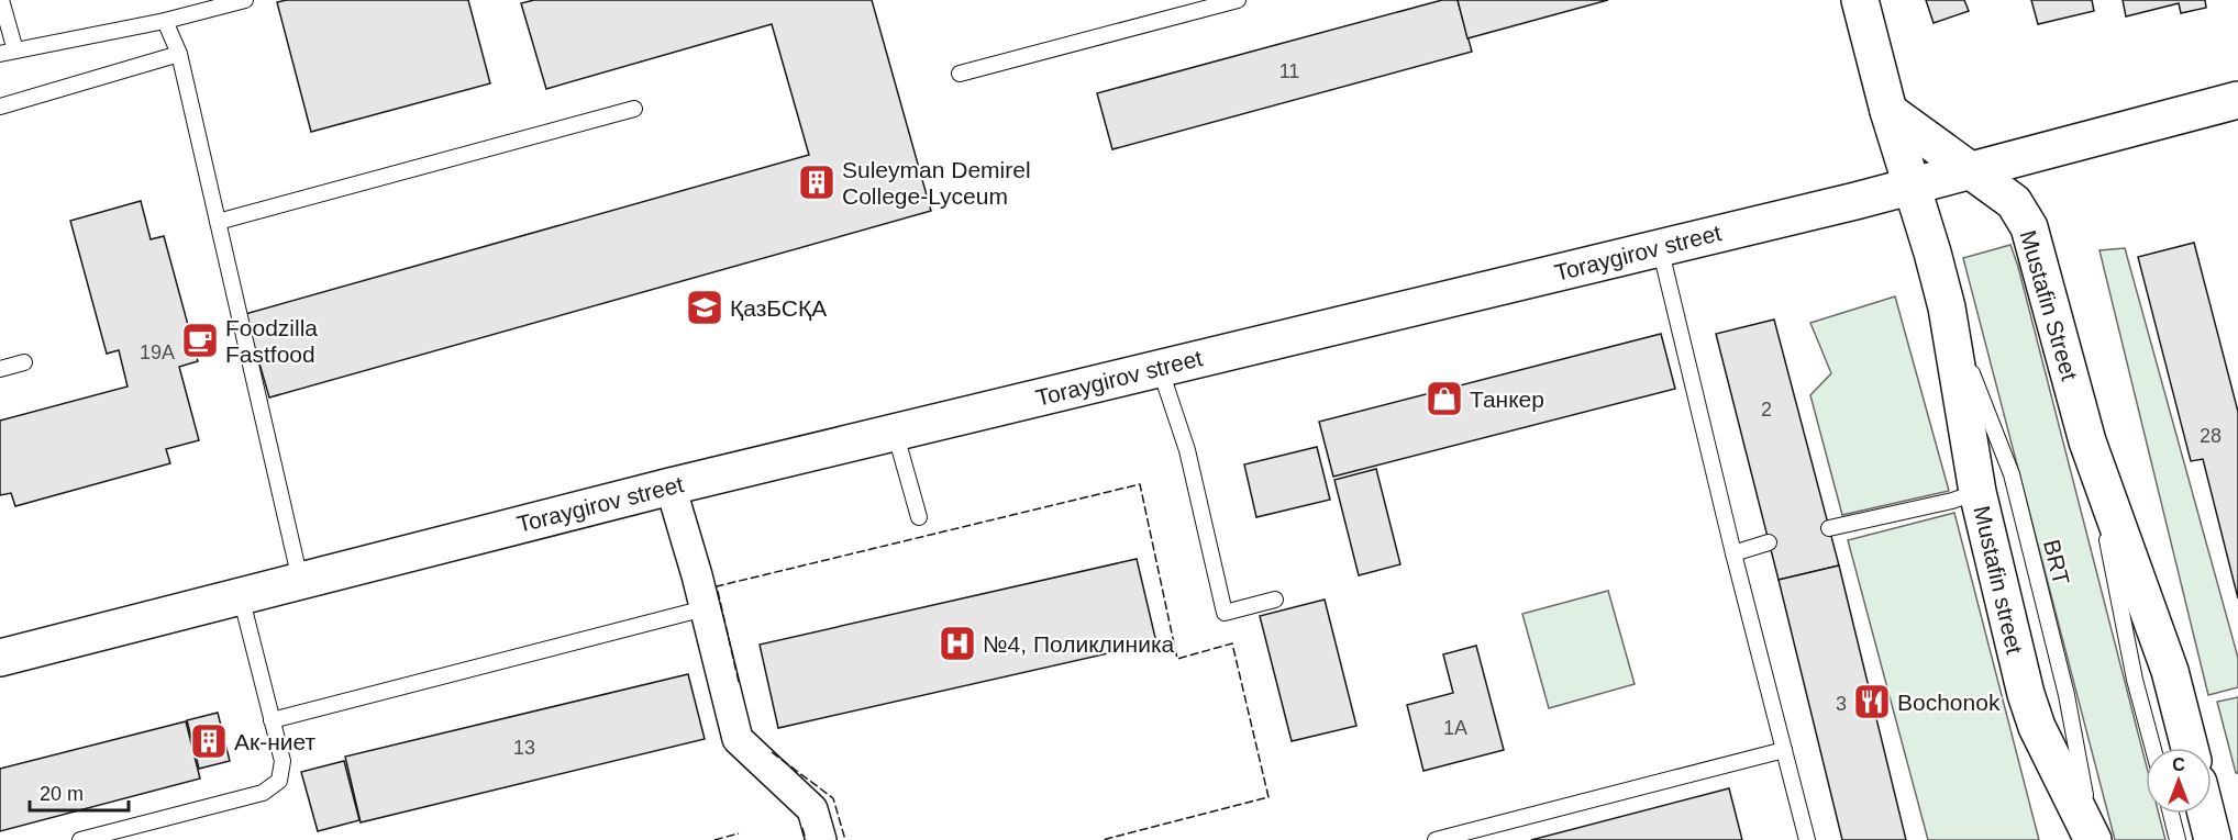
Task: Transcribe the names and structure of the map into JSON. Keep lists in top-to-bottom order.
{
  "streets": {
    "street": ["Toraygirov street", "Mustafin Street", "Mustafin street"],
    "lane": ["BRT"]
  },
  "crossings": [
    ["Toraygirov street", "Mustafin Street"],
    ["BRT", "Mustafin street"]
  ],
  "places": {
    "building": ["Suleyman Demirel College-Lyceum", "Ак-ниет"],
    "school or university": ["ҚазБСҚА"],
    "cafe": ["Foodzilla Fastfood"],
    "shop": ["Танкер"],
    "hospital": ["№4, Поликлиника"],
    "restaurant": ["Bochonok"]
  },
  "house_numbers": [
    "11",
    "19А",
    "2",
    "28",
    "3",
    "1А",
    "13"
  ],
  "scale_bar": "20 m",
  "north": "top"
}
